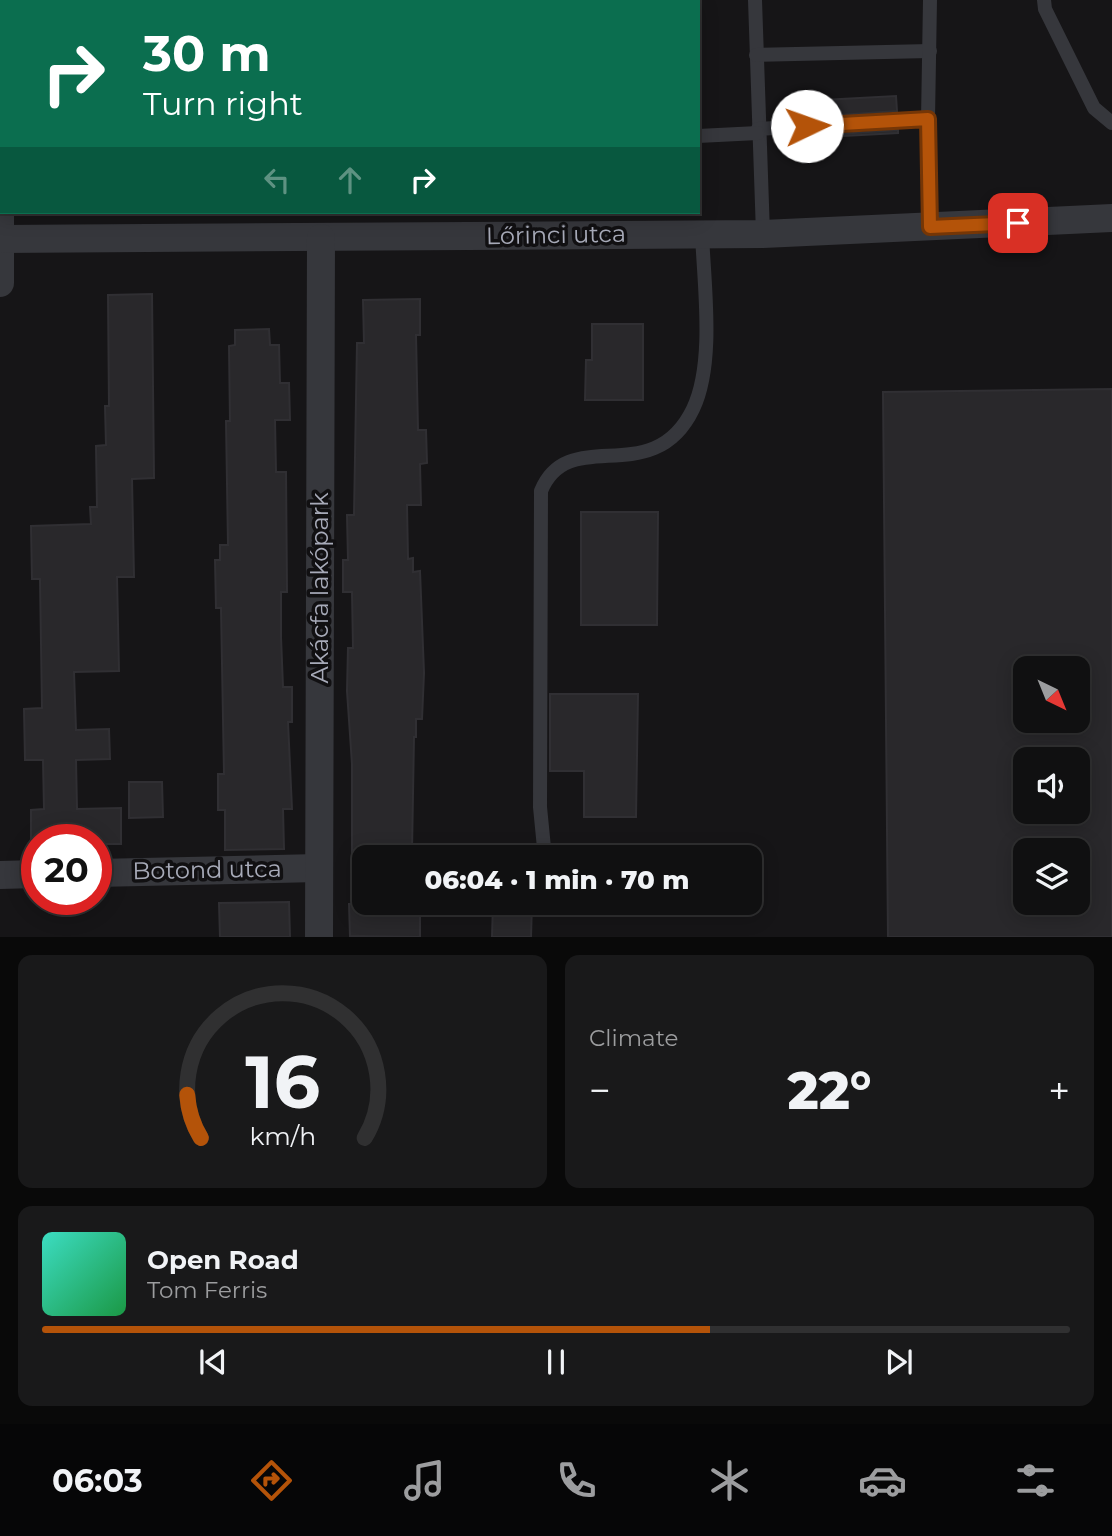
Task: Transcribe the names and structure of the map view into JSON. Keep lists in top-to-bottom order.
{
  "streets": {
    "street": ["Lőrinci utca", "Akácfa lakópark", "Botond utca"]
  },
  "crossings": [
    ["Lőrinci utca", "Akácfa lakópark"],
    ["Akácfa lakópark", "Botond utca"]
  ],
  "north": "bottom right",
  "page": {
    "turn": ["30 m", "Turn right"],
    "limit": "20",
    "trip": "06:04 · 1 min · 70 m",
    "tile": "Climate",
    "heat": ["−", "22°", "+"],
    "song": ["Open Road", "Tom Ferris"],
    "tabs": "06:03",
    "gauge": ["16", "km/h"]
  }
}
